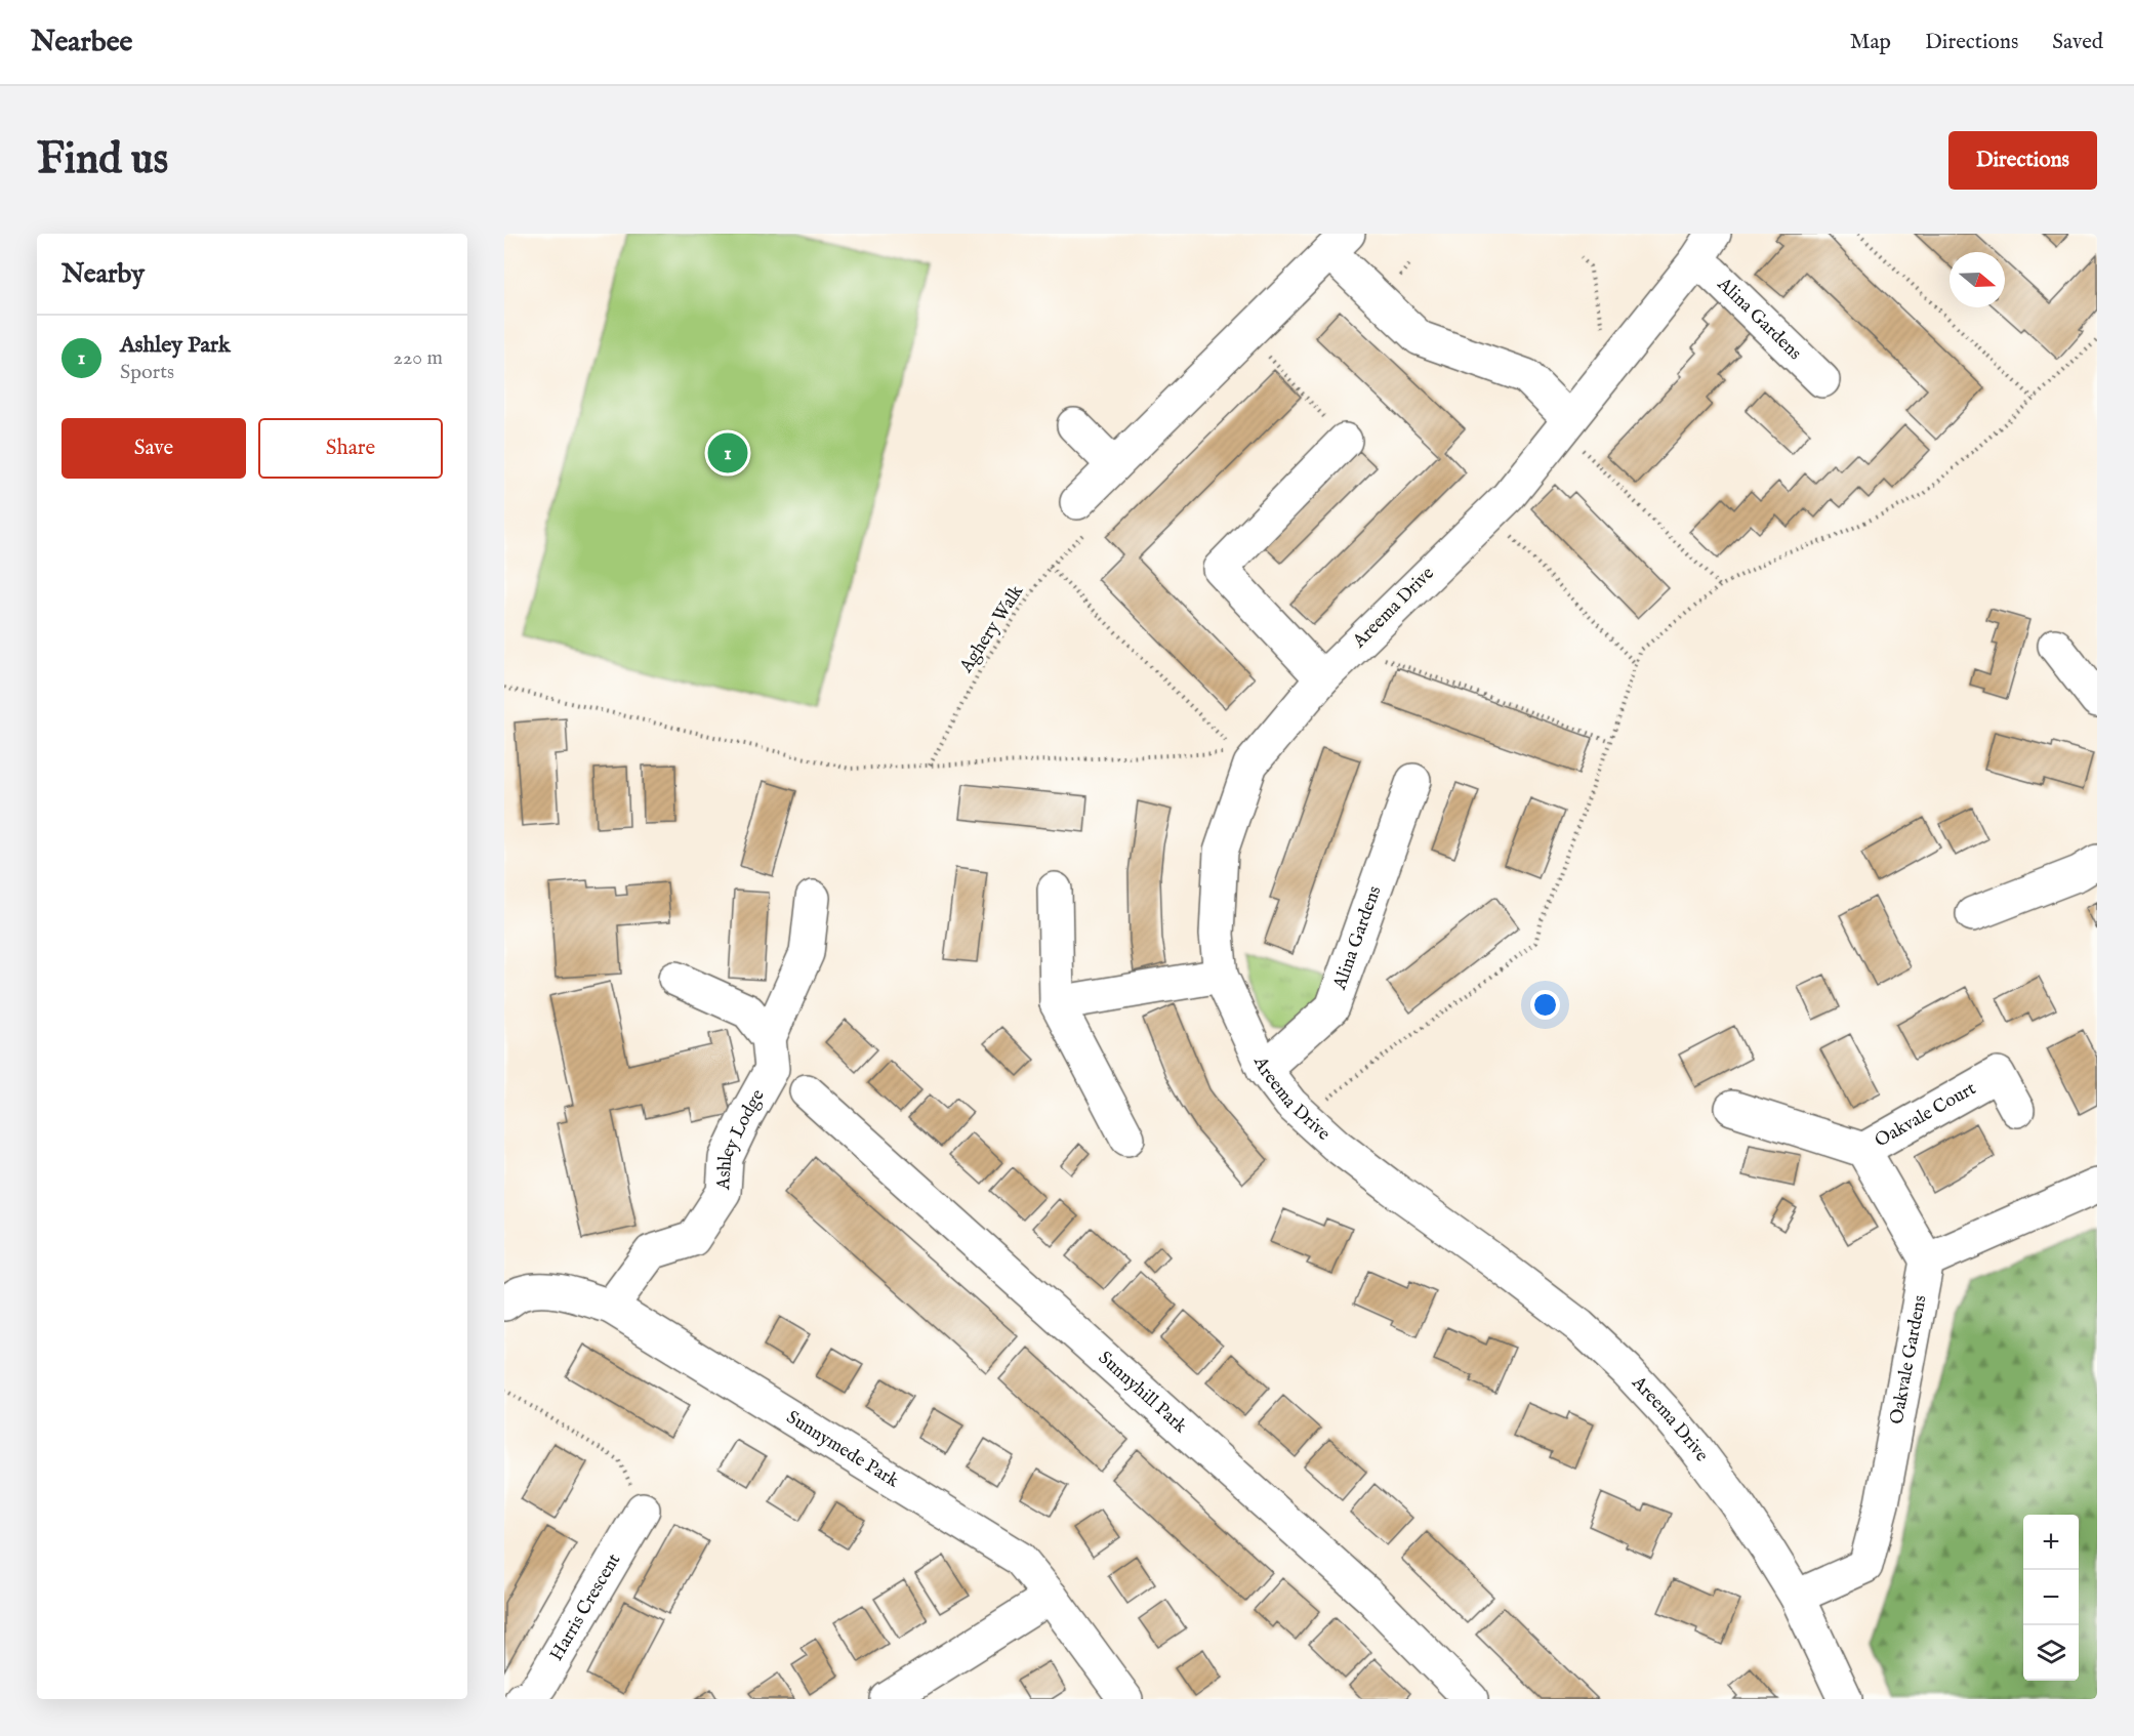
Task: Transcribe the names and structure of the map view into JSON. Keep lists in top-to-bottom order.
{
  "streets": {
    "street": [
      "Alina Gardens",
      "Areema Drive",
      "Oakvale Court",
      "Ashley Lodge",
      "Oakvale Gardens",
      "Sunnyhill Park",
      "Sunnymede Park",
      "Harris Crescent"
    ],
    "path": ["Aghery Walk"]
  },
  "crossings": [
    ["Alina Gardens", "Areema Drive"],
    ["Areema Drive", "Oakvale Gardens"],
    ["Oakvale Court", "Oakvale Gardens"],
    ["Ashley Lodge", "Sunnymede Park"]
  ],
  "north": "right",
  "page": {
    "header": "Nearbee",
    "nav": ["Map", "Directions", "Saved"],
    "buttons": [
      "Directions",
      ["Save", "Share"]
    ],
    "title": "Find us",
    "heading": "Nearby",
    "list": [
      {
        "mark": "1",
        "name": "Ashley Park",
        "note": "Sports",
        "value": "220 m"
      }
    ],
    "pins": "1",
    "map_buttons": ["+", "−"]
  }
}
